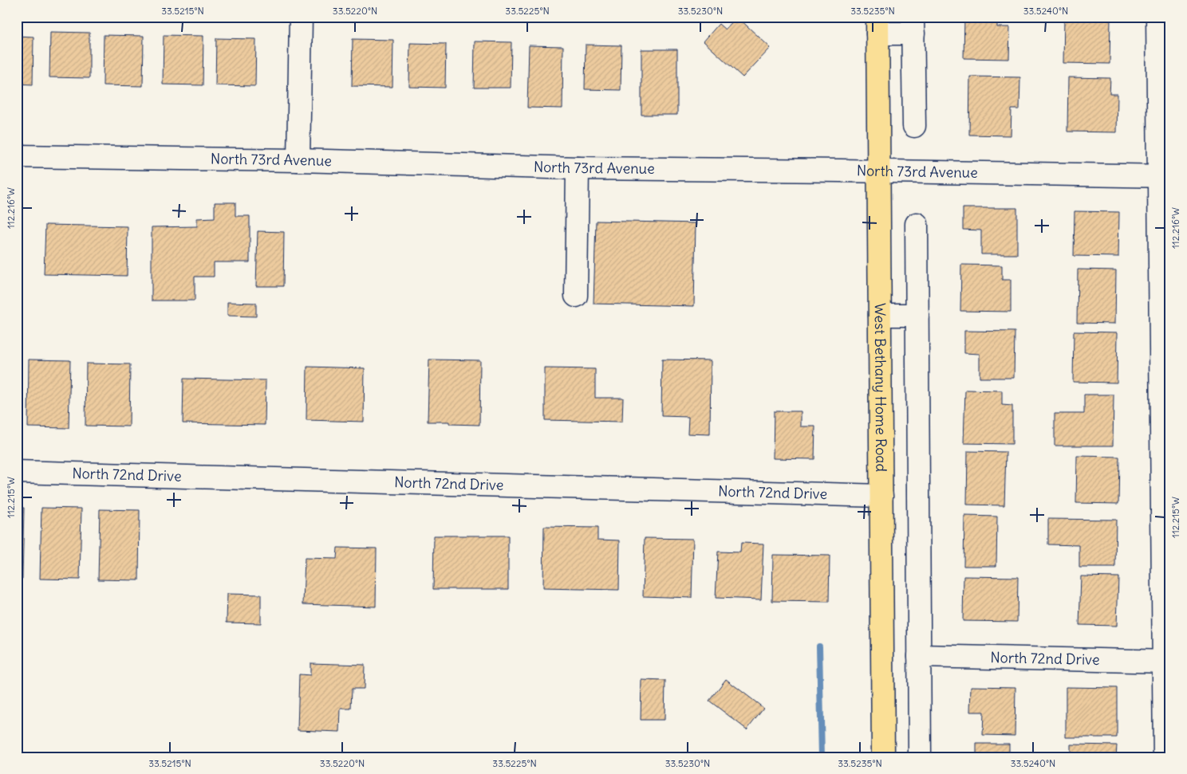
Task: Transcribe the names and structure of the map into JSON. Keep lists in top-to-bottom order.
{
  "streets": {
    "main road": ["West Bethany Home Road"],
    "street": ["North 73rd Avenue", "North 72nd Drive"]
  },
  "crossings": [
    ["North 73rd Avenue", "West Bethany Home Road"],
    ["West Bethany Home Road", "North 72nd Drive"]
  ],
  "coordinates": [
    "33.5215°N",
    "33.5220°N",
    "33.5225°N",
    "33.5230°N",
    "33.5235°N",
    "33.5240°N",
    "112.216°W",
    "112.215°W"
  ]
}
